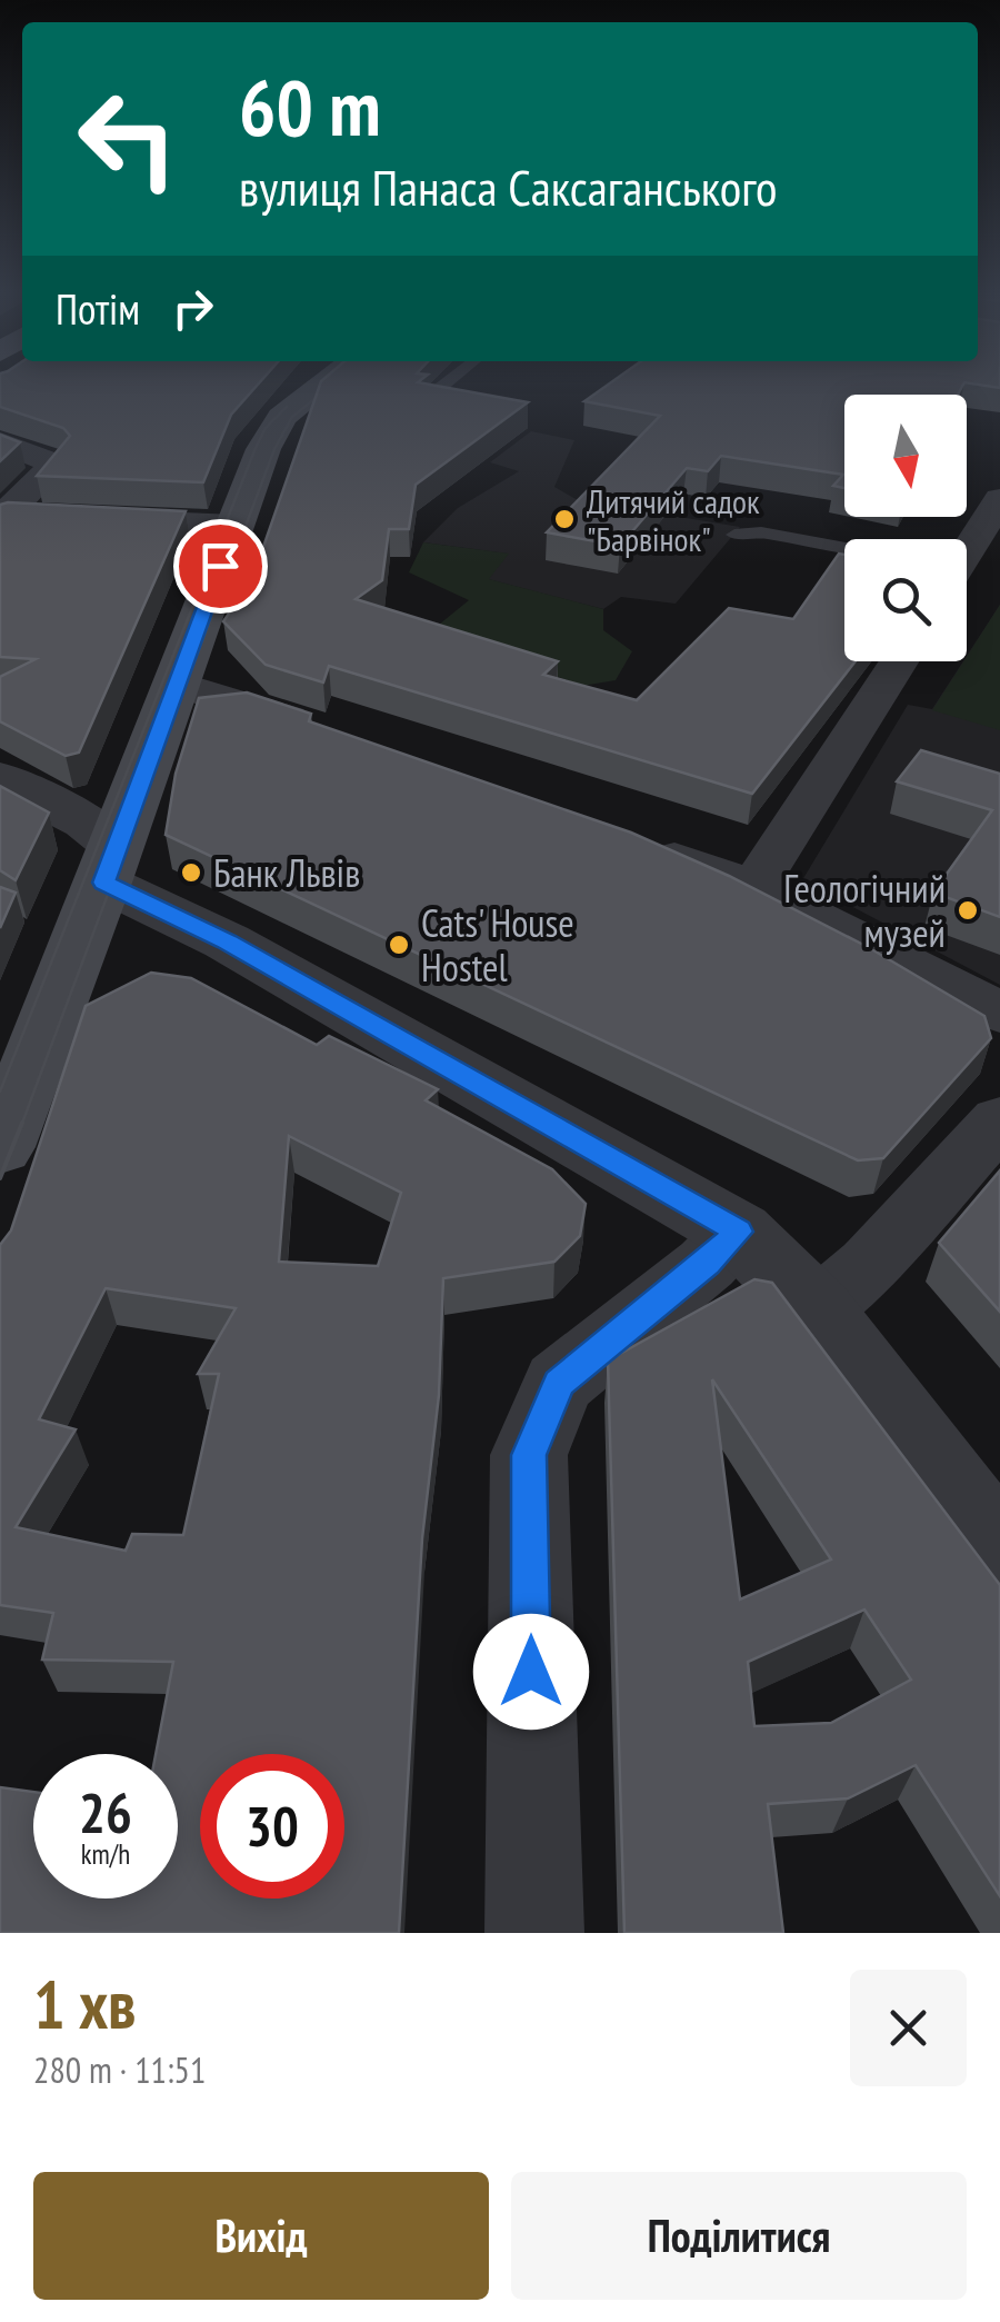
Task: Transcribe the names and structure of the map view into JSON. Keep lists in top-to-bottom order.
{
  "places": [
    "Дитячий садок \"Барвінок\"",
    "Банк Львів",
    "Геологічний музей",
    "Cats' House Hostel"
  ],
  "north": "bottom",
  "page": {
    "turn": ["60 m", "вулиця Панаса Саксаганського"],
    "then": "Потім",
    "speed": "26 km/h",
    "limit": "30",
    "heading": ["1 хв", "280 m · 11:51"],
    "buttons": ["Вихід", "Поділитися"]
  }
}
